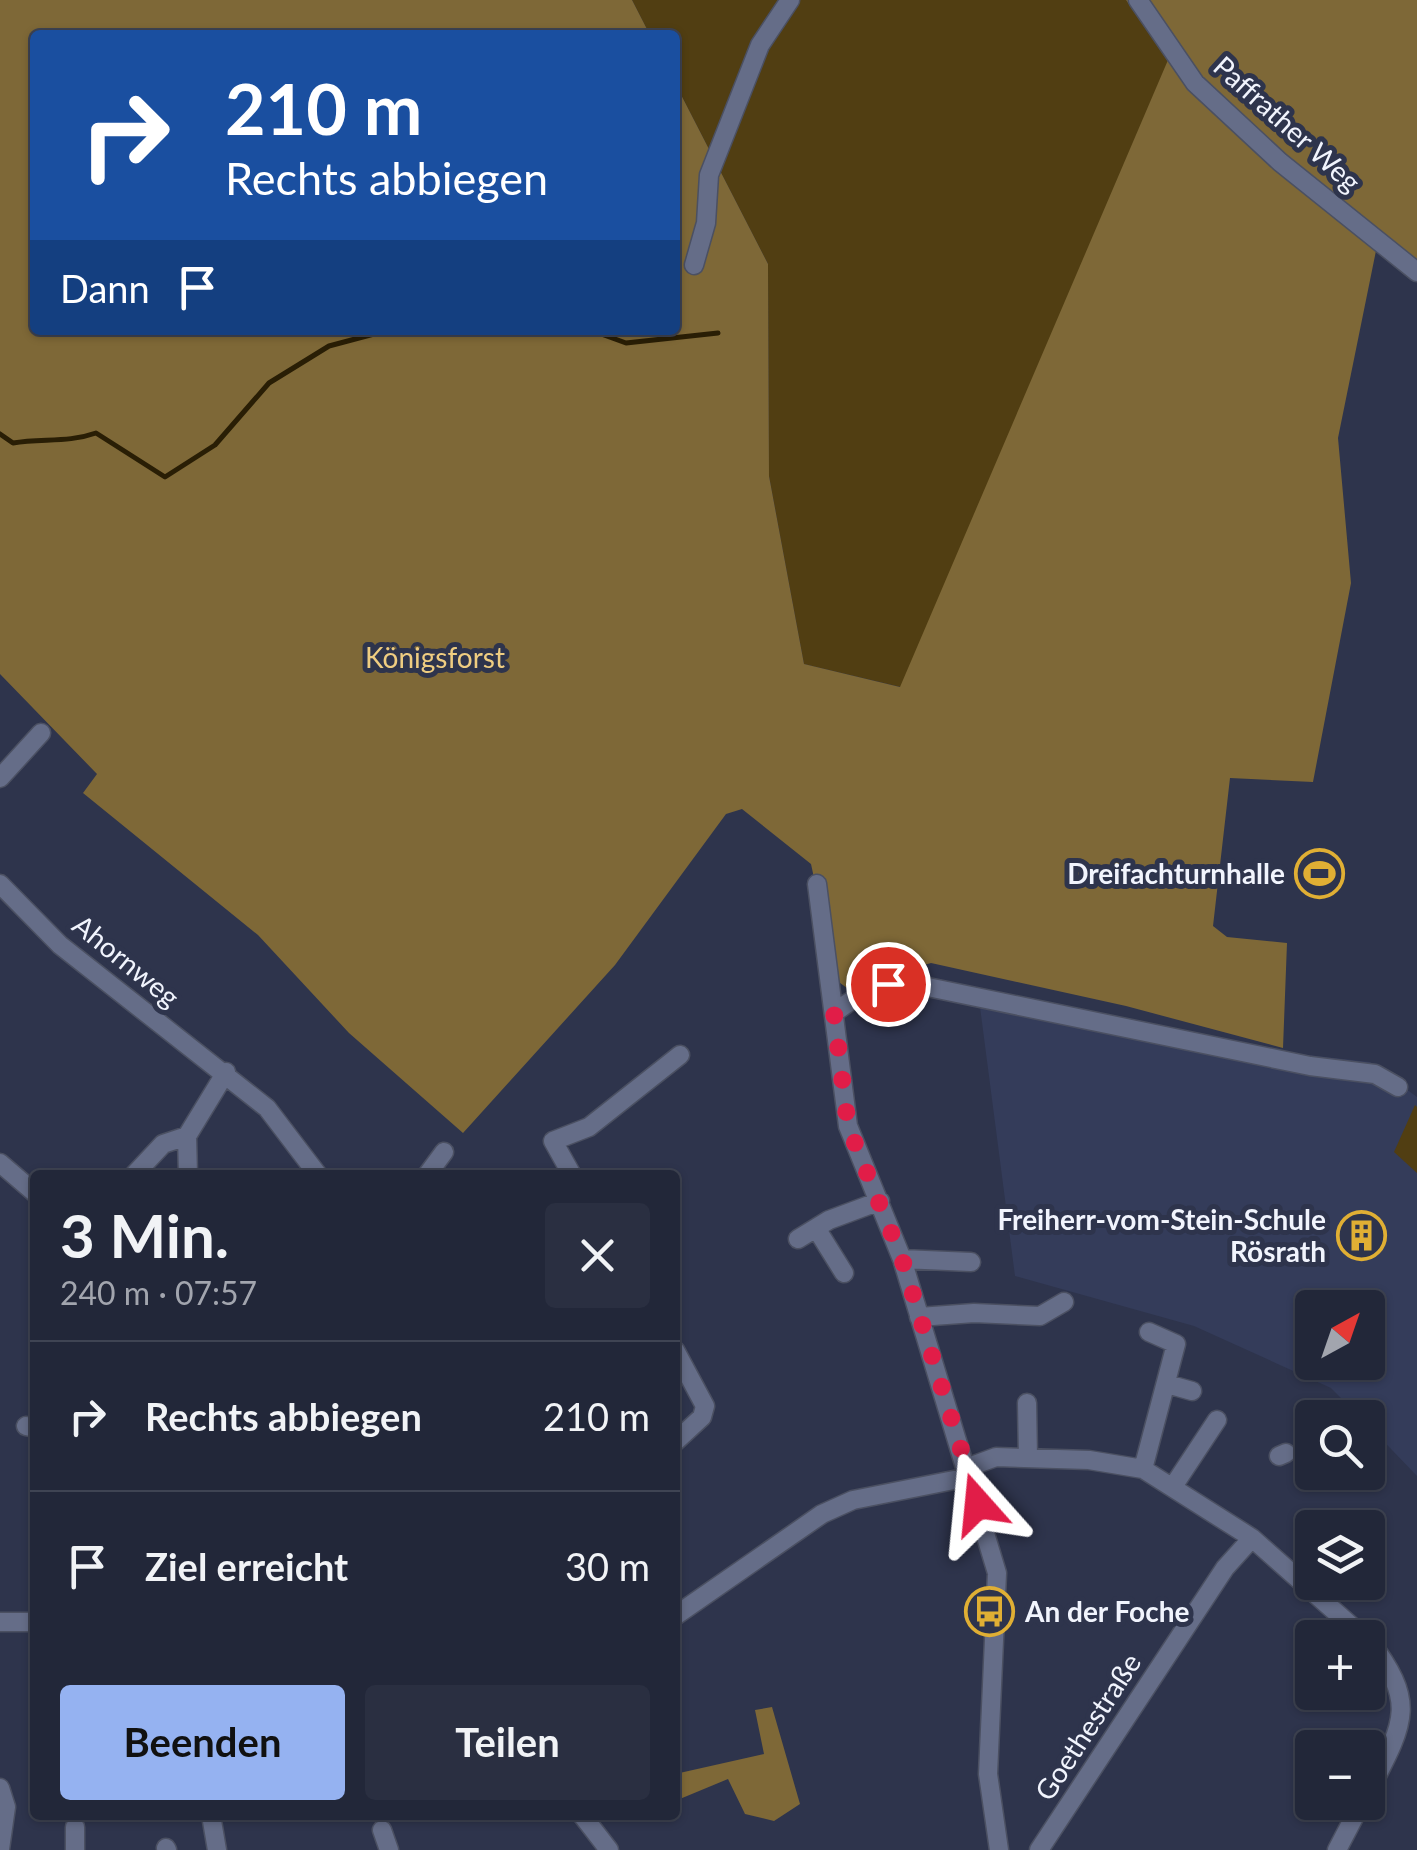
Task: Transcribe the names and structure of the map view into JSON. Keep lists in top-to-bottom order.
{
  "streets": {
    "street": ["Paffrather Weg", "Ahornweg", "Goethestraße"]
  },
  "parks": ["Königsforst"],
  "places": {
    "sports": ["Dreifachturnhalle"],
    "building": ["Freiherr-vom-Stein-Schule Rösrath"],
    "bus stop": ["An der Foche"]
  },
  "north": "top right",
  "page": {
    "turn": ["210 m", "Rechts abbiegen"],
    "then": "Dann",
    "heading": ["3 Min.", "240 m · 07:57"],
    "map_buttons": ["+", "−"],
    "list": [
      {
        "name": "Rechts abbiegen",
        "value": "210 m"
      },
      {
        "name": "Ziel erreicht",
        "value": "30 m"
      }
    ],
    "buttons": ["Beenden", "Teilen"]
  }
}
